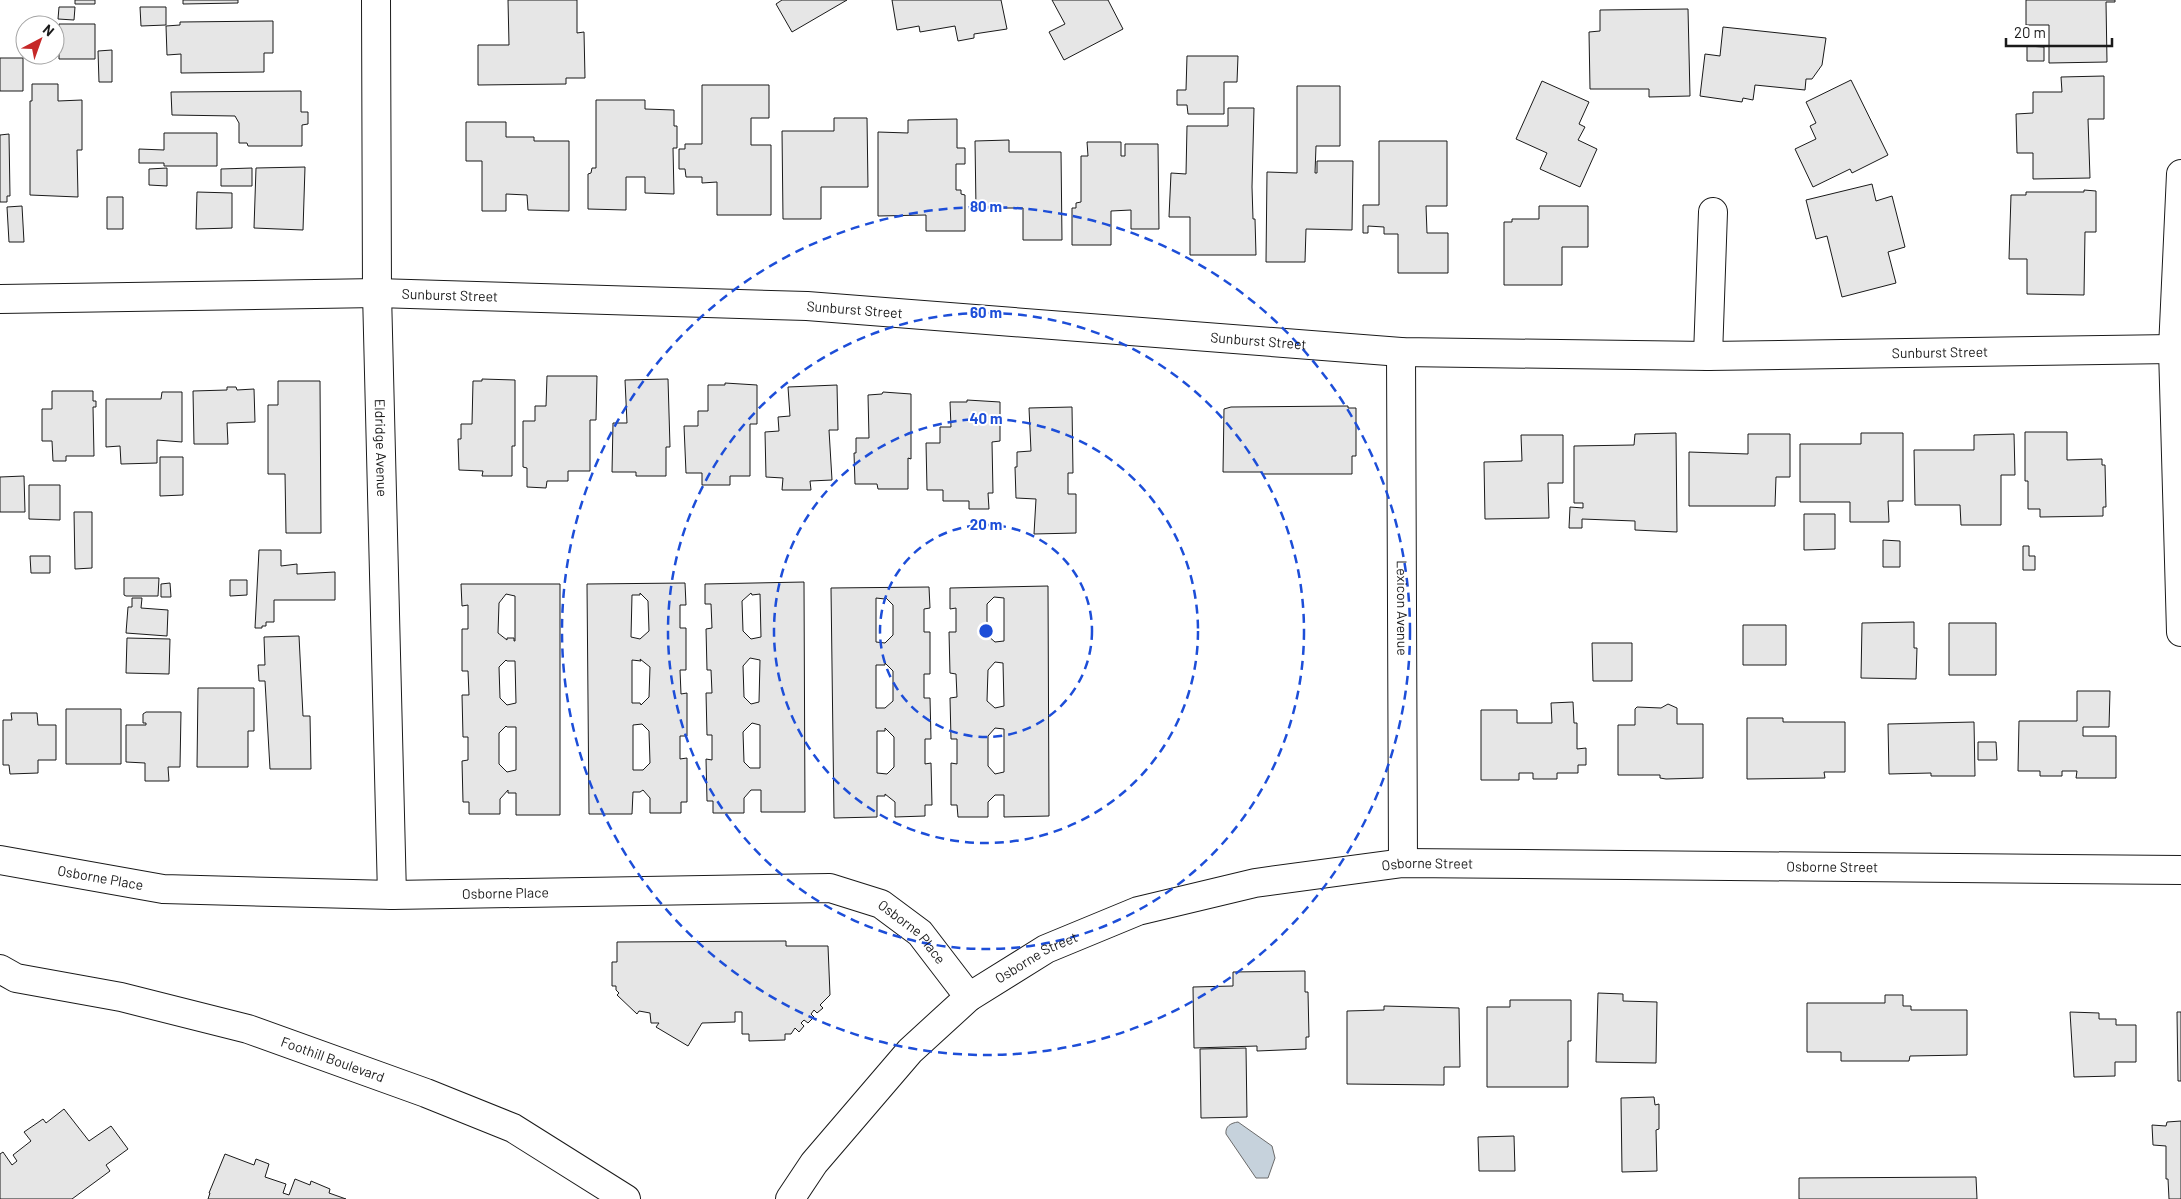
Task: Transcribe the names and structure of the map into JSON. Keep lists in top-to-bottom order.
{
  "streets": {
    "street": [
      "Sunburst Street",
      "Eldridge Avenue",
      "Lexicon Avenue",
      "Osborne Street",
      "Osborne Place",
      "Foothill Boulevard"
    ]
  },
  "crossings": [
    ["Sunburst Street", "Eldridge Avenue"],
    ["Sunburst Street", "Lexicon Avenue"],
    ["Eldridge Avenue", "Osborne Place"],
    ["Lexicon Avenue", "Osborne Street"],
    ["Osborne Street", "Osborne Place"]
  ],
  "scale_bar": "20 m",
  "north": "top right",
  "rings": [
    "80 m",
    "60 m",
    "40 m",
    "20 m"
  ]
}
